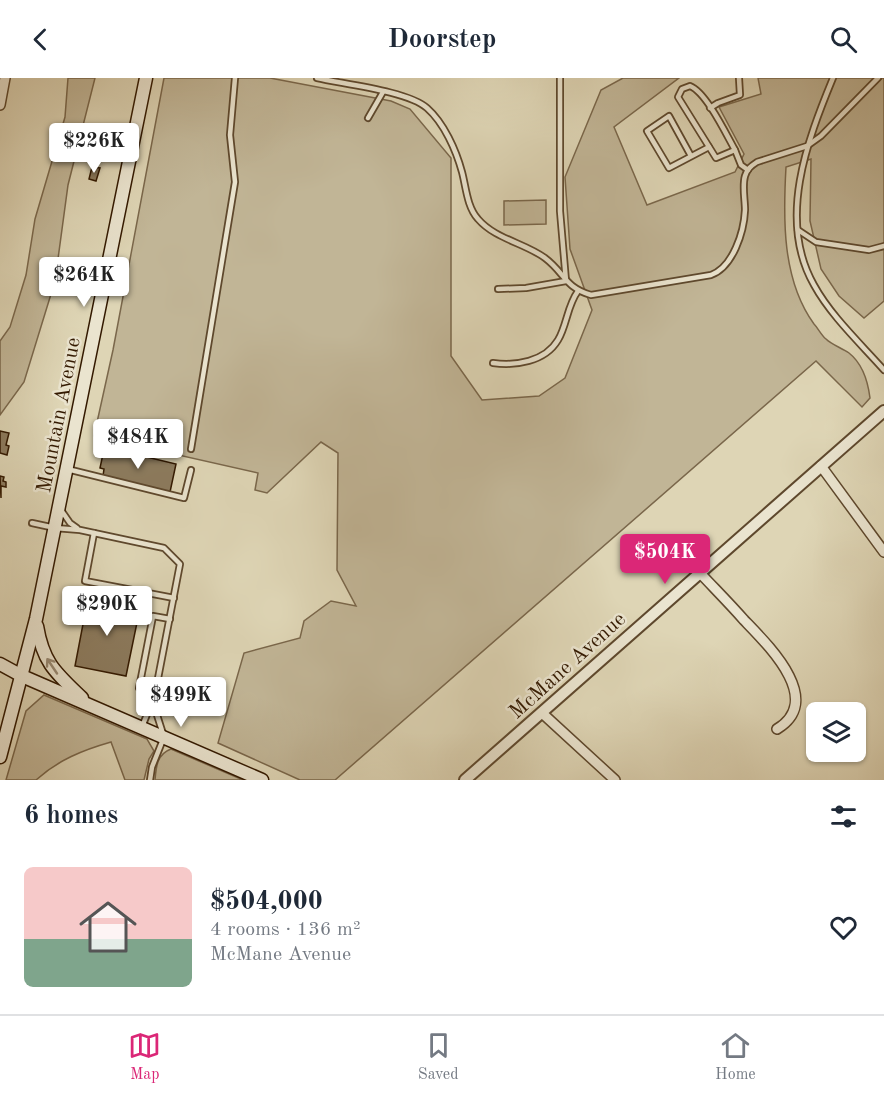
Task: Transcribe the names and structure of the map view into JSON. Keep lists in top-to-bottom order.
{
  "streets": {
    "main road": ["Mountain Avenue"],
    "street": ["McMane Avenue"]
  },
  "page": {
    "header": "Doorstep",
    "price": [
      "$226K",
      "$264K",
      "$484K",
      "$504K",
      "$290K",
      "$499K"
    ],
    "heading": "6 homes",
    "list": [
      {
        "name": "$504,000",
        "note": "4 rooms · 136 m² · McMane Avenue"
      }
    ],
    "tabs": ["Map", "Saved", "Home"]
  }
}
